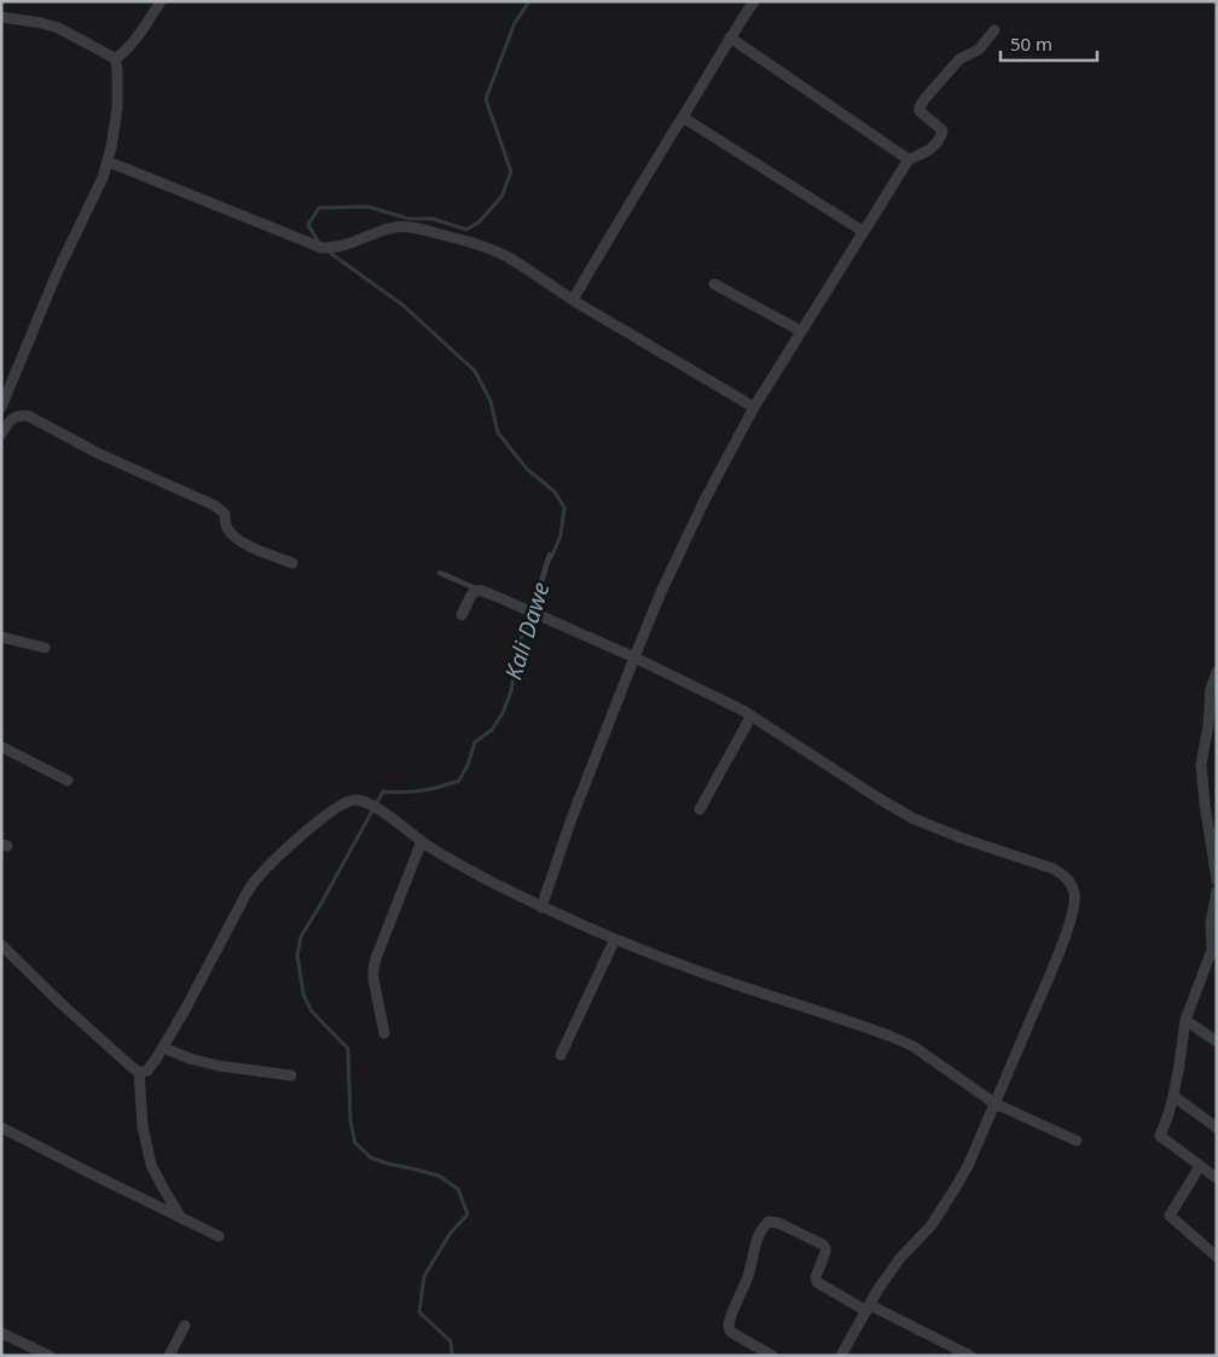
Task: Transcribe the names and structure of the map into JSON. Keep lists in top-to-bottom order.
{
  "water": ["Kali Dawe"],
  "scale_bar": "50 m"
}
